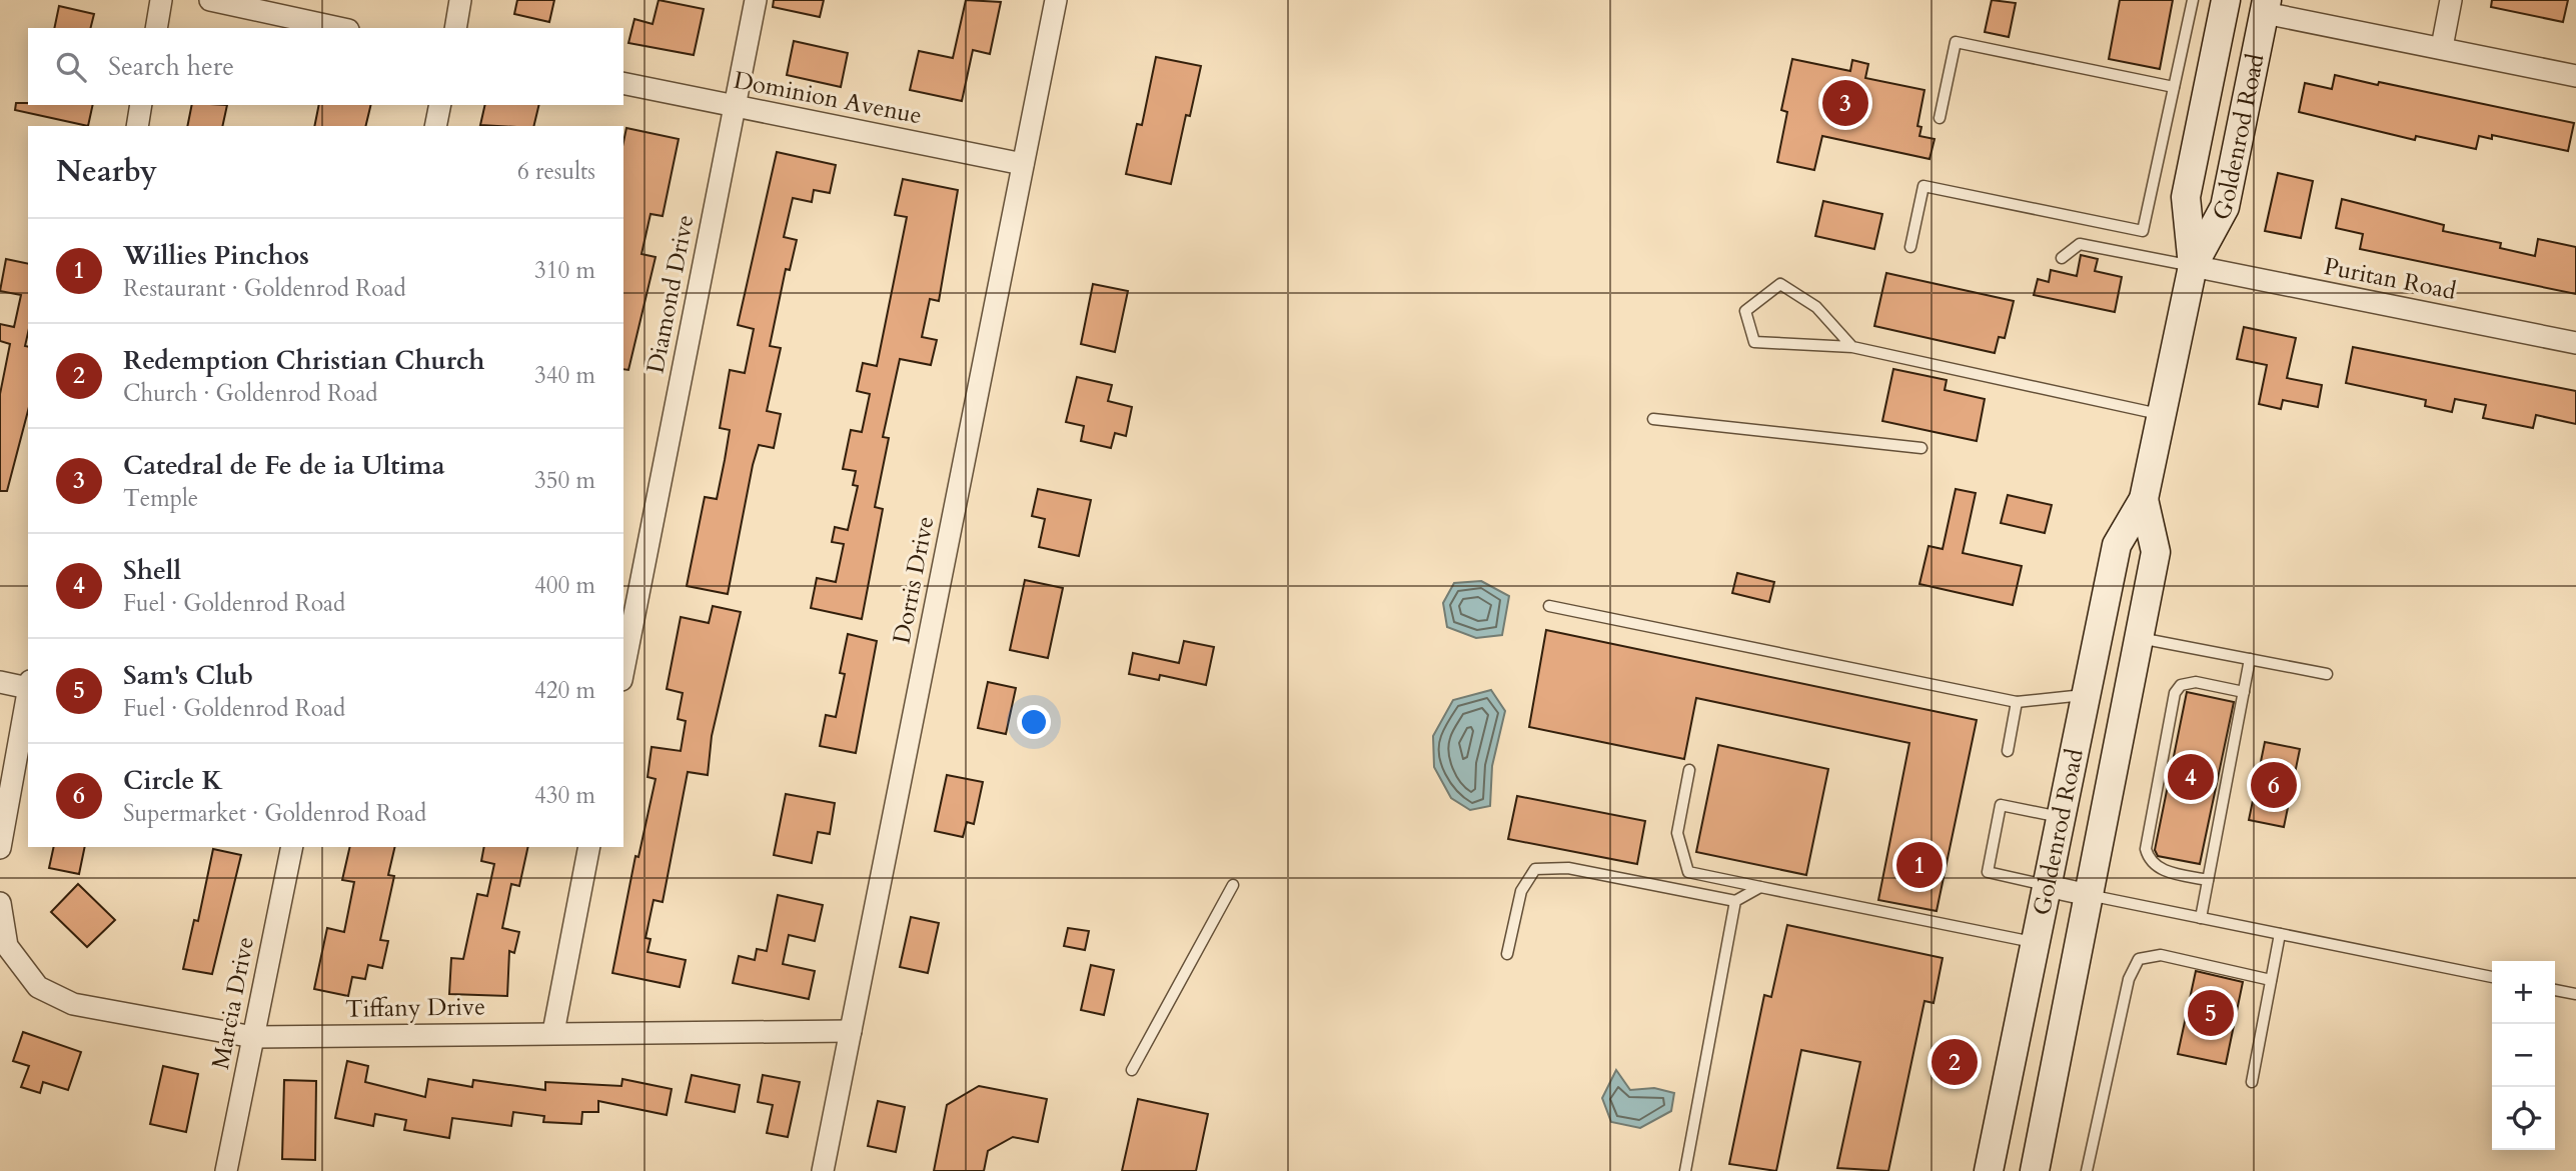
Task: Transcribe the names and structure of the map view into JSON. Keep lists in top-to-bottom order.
{
  "streets": {
    "main road": ["Goldenrod Road"],
    "street": [
      "Dominion Avenue",
      "Puritan Road",
      "Diamond Drive",
      "Dorris Drive",
      "Marcia Drive",
      "Tiffany Drive"
    ]
  },
  "crossings": [
    ["Dominion Avenue", "Diamond Drive"],
    ["Dominion Avenue", "Dorris Drive"],
    ["Goldenrod Road", "Puritan Road"],
    ["Dorris Drive", "Tiffany Drive"],
    ["Marcia Drive", "Tiffany Drive"]
  ],
  "page": {
    "search": "Search here",
    "pins": [
      "3",
      "4",
      "6",
      "1",
      "5",
      "2"
    ],
    "heading": ["Nearby", "6 results"],
    "list": [
      {
        "mark": "1",
        "name": "Willies Pinchos",
        "note": "Restaurant · Goldenrod Road",
        "value": "310 m"
      },
      {
        "mark": "2",
        "name": "Redemption Christian Church",
        "note": "Church · Goldenrod Road",
        "value": "340 m"
      },
      {
        "mark": "3",
        "name": "Catedral de Fe de ia Ultima",
        "note": "Temple",
        "value": "350 m"
      },
      {
        "mark": "4",
        "name": "Shell",
        "note": "Fuel · Goldenrod Road",
        "value": "400 m"
      },
      {
        "mark": "5",
        "name": "Sam's Club",
        "note": "Fuel · Goldenrod Road",
        "value": "420 m"
      },
      {
        "mark": "6",
        "name": "Circle K",
        "note": "Supermarket · Goldenrod Road",
        "value": "430 m"
      }
    ],
    "map_buttons": ["+", "−"]
  }
}
